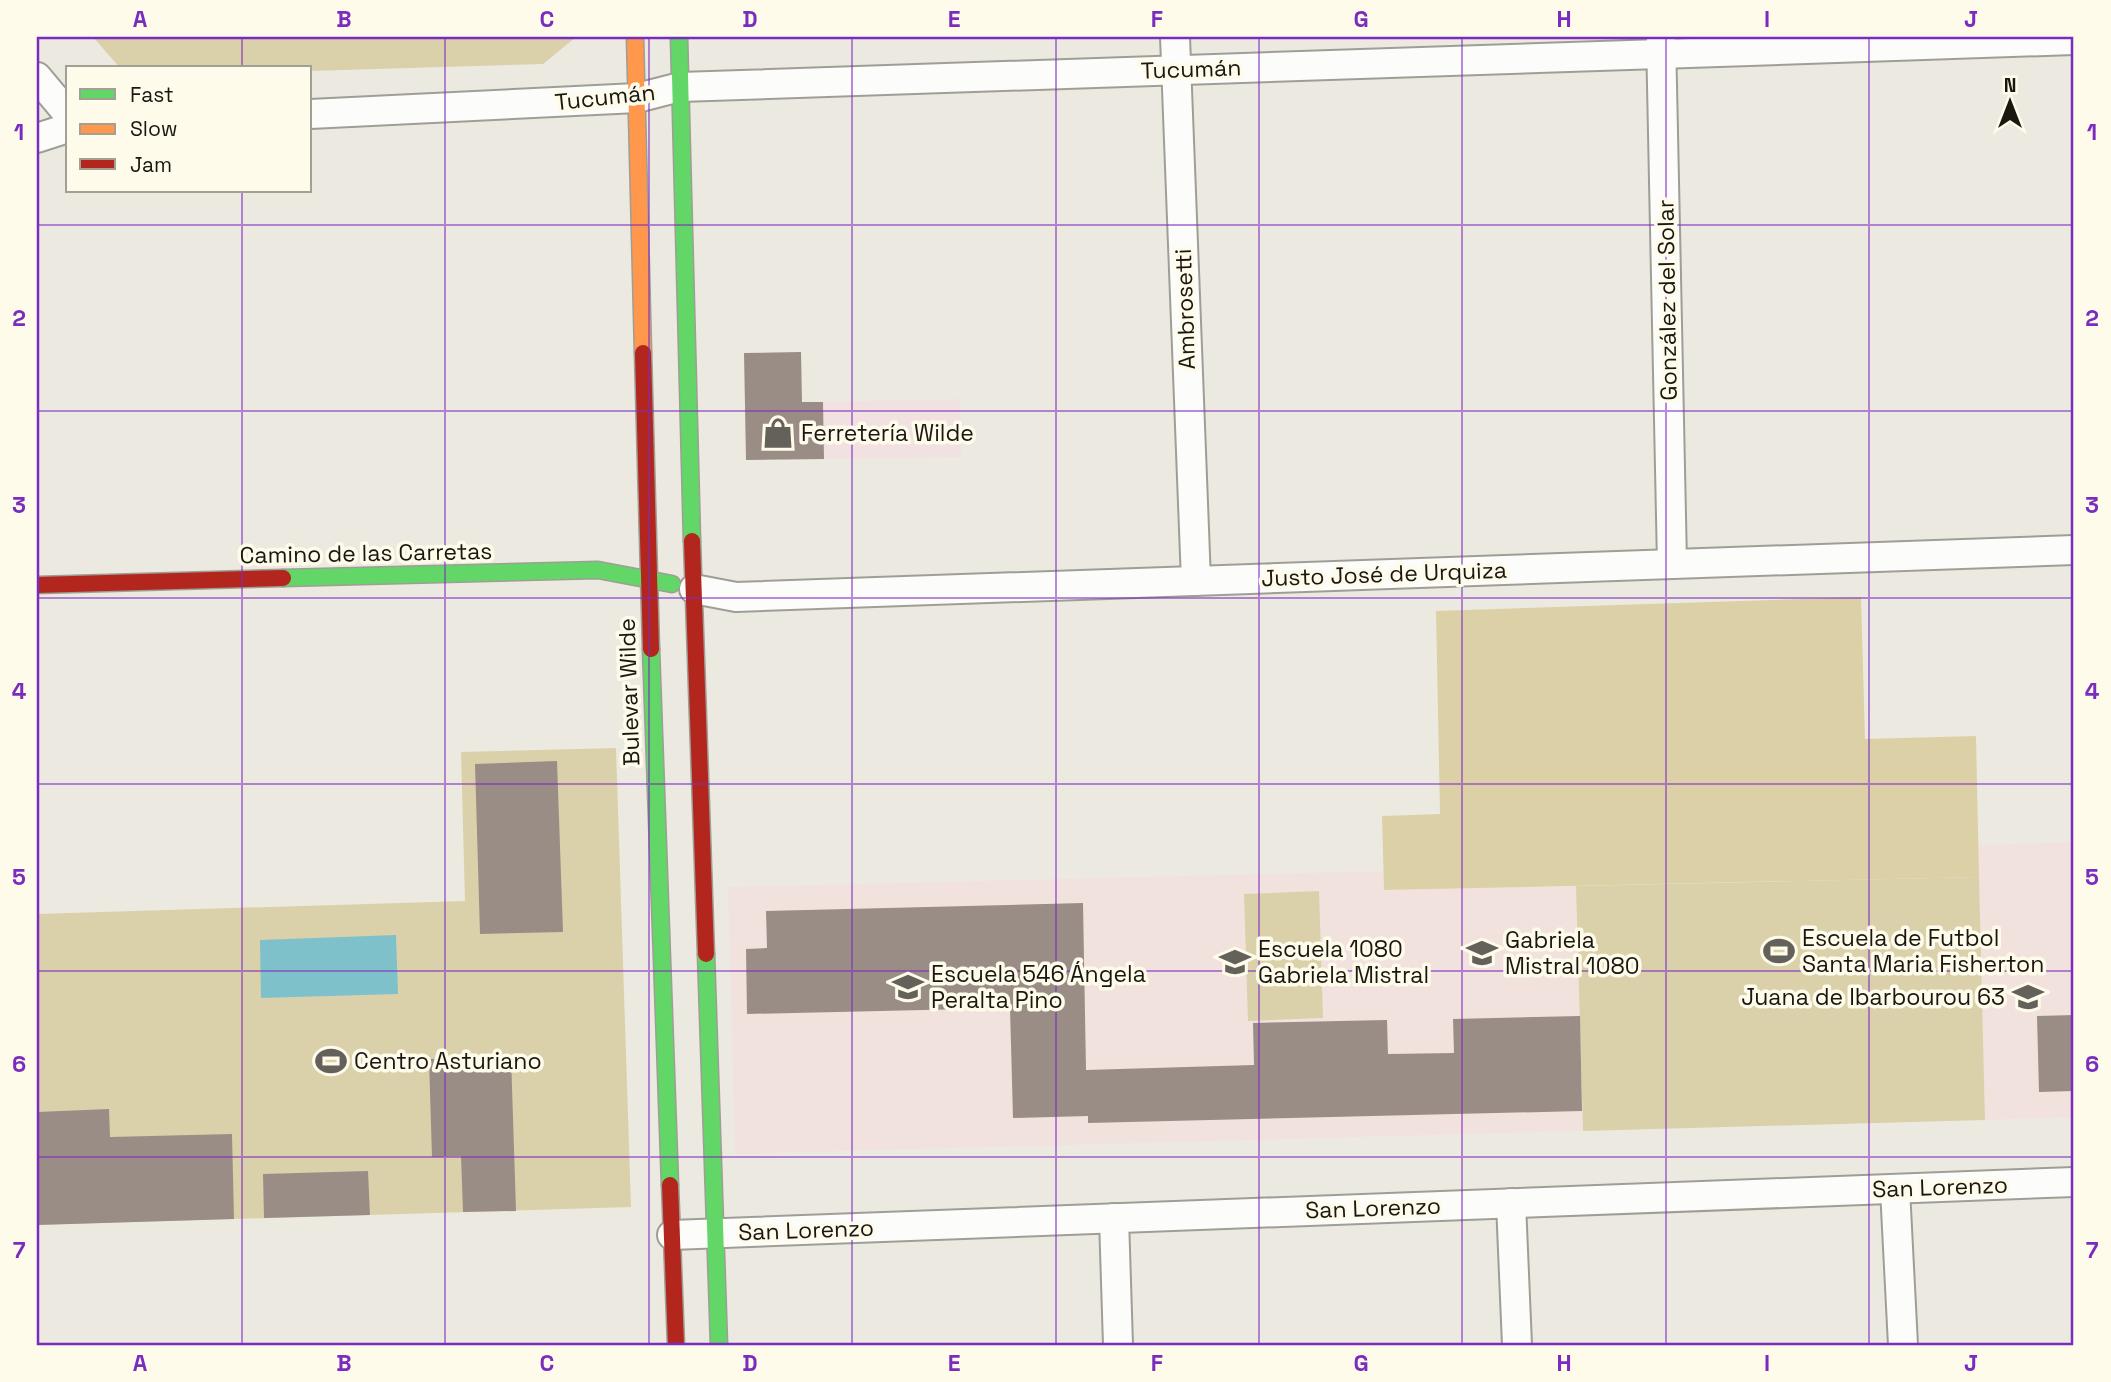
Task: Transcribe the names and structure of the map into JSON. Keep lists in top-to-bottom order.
{
  "streets": {
    "main road": ["Camino de las Carretas", "Bulevar Wilde"],
    "street": [
      "Tucumán",
      "González del Solar",
      "Ambrosetti",
      "Justo José de Urquiza",
      "San Lorenzo"
    ]
  },
  "crossings": [
    ["Tucumán", "González del Solar"],
    ["Tucumán", "Ambrosetti"],
    ["Tucumán", "Bulevar Wilde"],
    ["González del Solar", "Justo José de Urquiza"],
    ["Ambrosetti", "Justo José de Urquiza"],
    ["Camino de las Carretas", "Justo José de Urquiza"],
    ["Camino de las Carretas", "Bulevar Wilde"],
    ["Bulevar Wilde", "San Lorenzo"]
  ],
  "places": {
    "shop": ["Ferretería Wilde"],
    "sports": ["Escuela de Futbol Santa Maria Fisherton", "Centro Asturiano"],
    "school or university": [
      "Gabriela Mistral 1080",
      "Escuela 1080 Gabriela Mistral",
      "Escuela 546 Ángela Peralta Pino",
      "Juana de Ibarbourou 63"
    ]
  },
  "legend": ["Fast", "Slow", "Jam"],
  "north": "top",
  "grid": {
    "columns": [
      "A",
      "B",
      "C",
      "D",
      "E",
      "F",
      "G",
      "H",
      "I",
      "J"
    ],
    "rows": [
      "1",
      "2",
      "3",
      "4",
      "5",
      "6",
      "7"
    ]
  }
}
